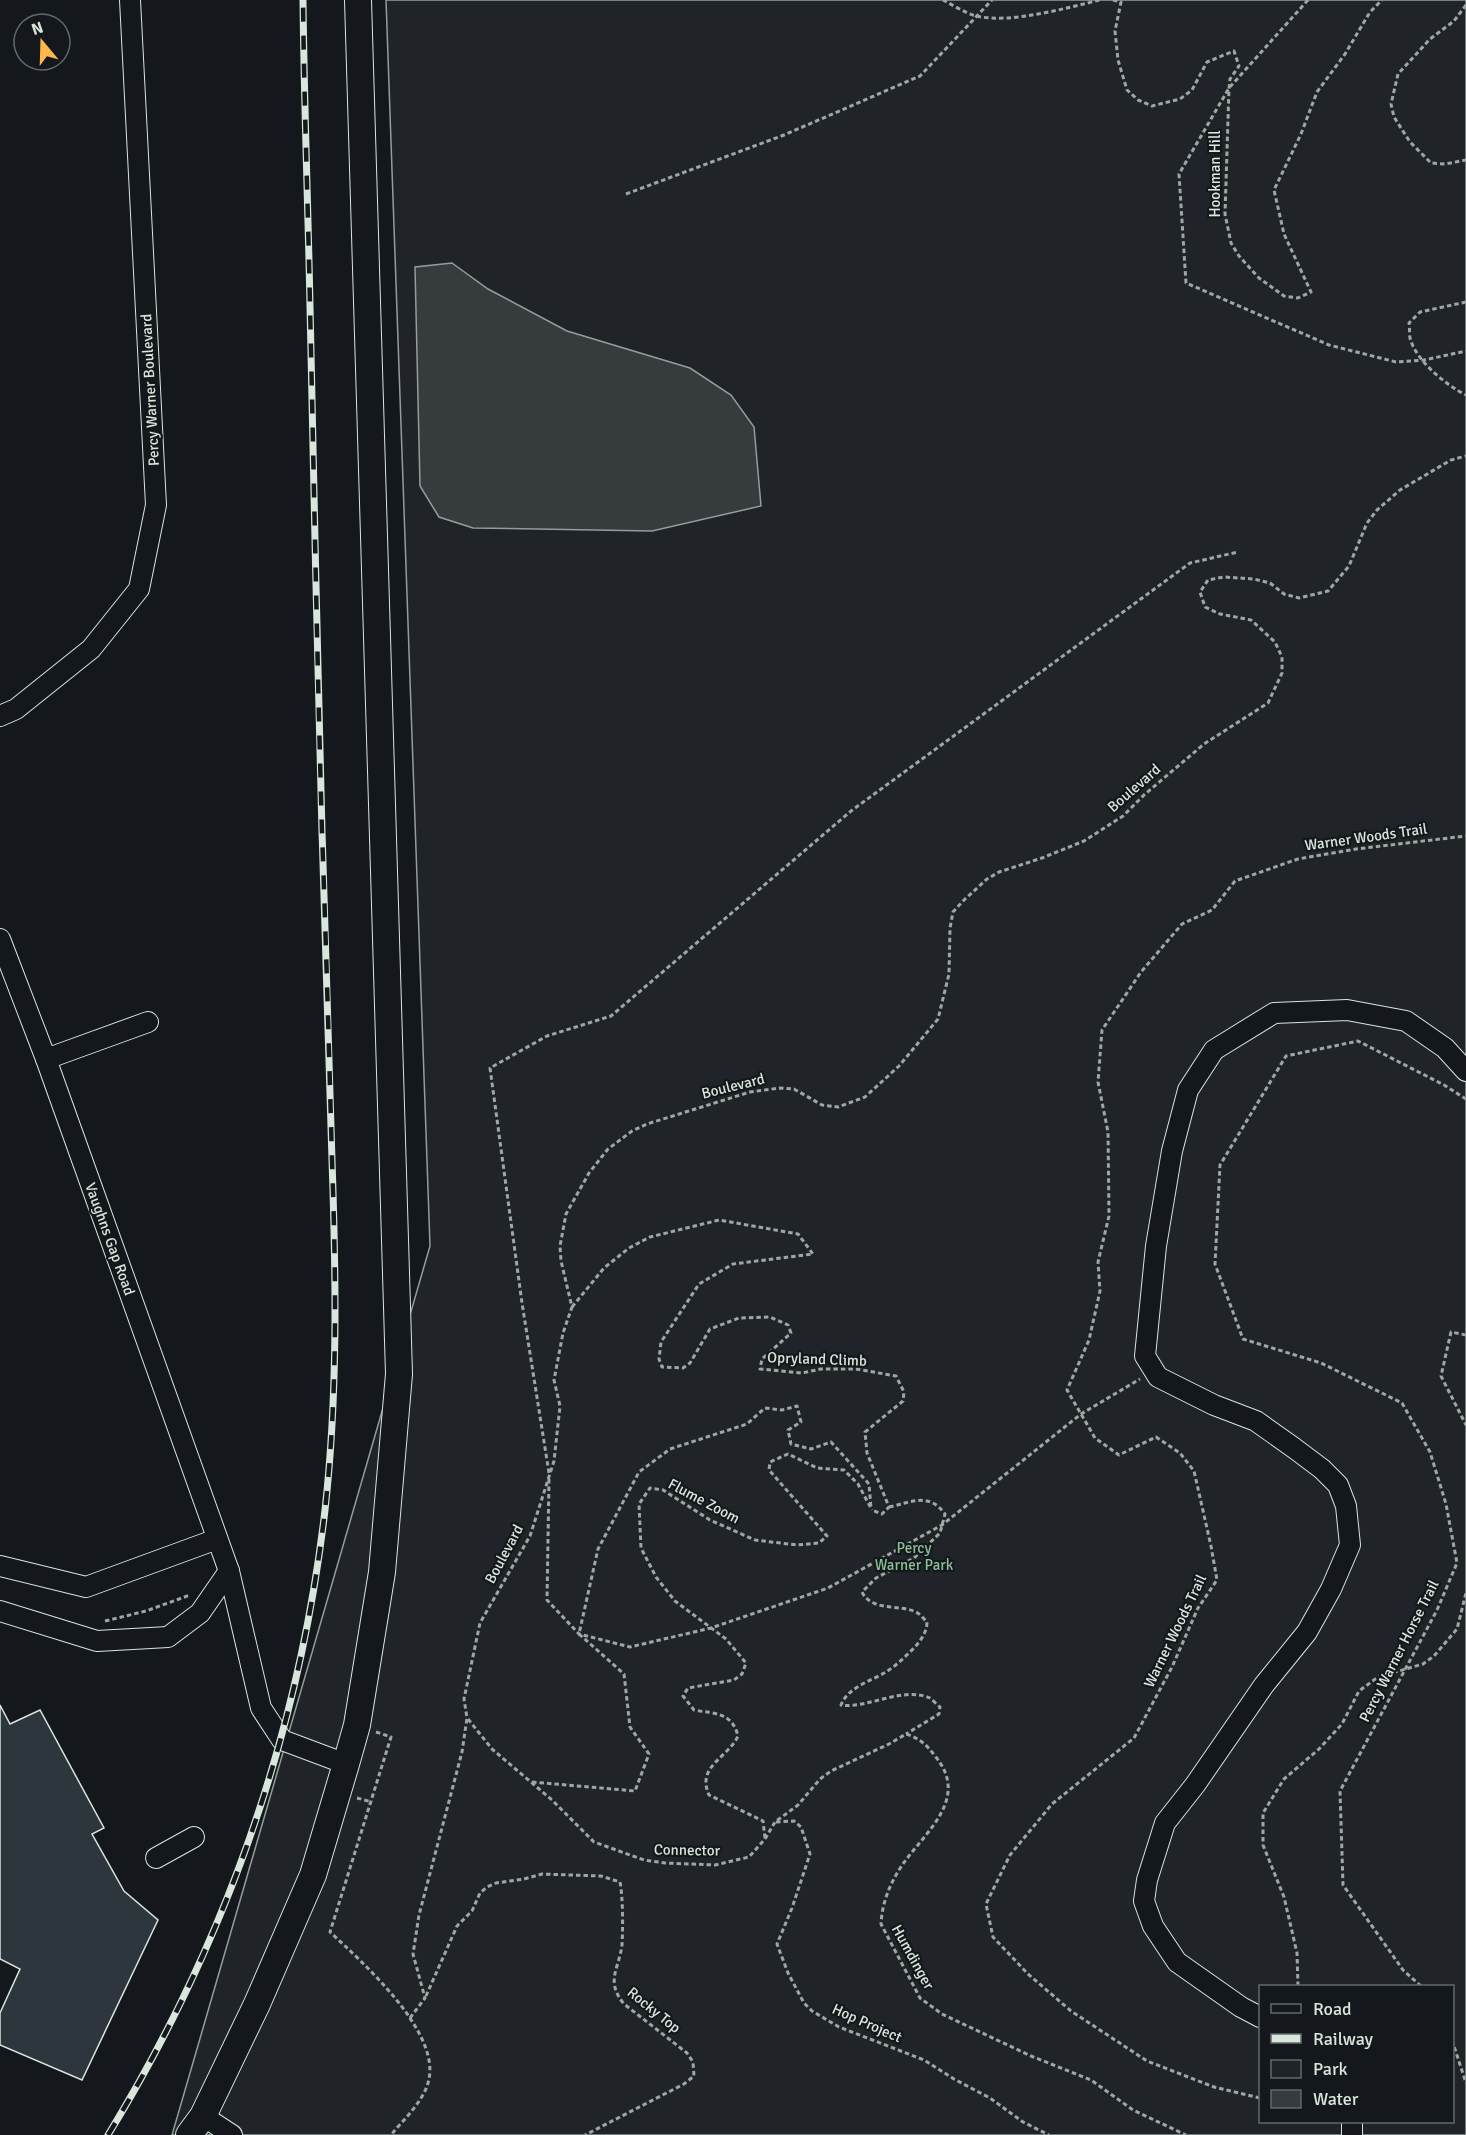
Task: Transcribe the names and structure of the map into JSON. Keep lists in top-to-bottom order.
{
  "streets": {
    "street": ["Percy Warner Boulevard", "Vaughns Gap Road"],
    "path": [
      "Hookman Hill",
      "Boulevard",
      "Warner Woods Trail",
      "Opryland Climb",
      "Flume Zoom",
      "Percy Warner Horse Trail",
      "Connector",
      "Humdinger",
      "Rocky Top",
      "Hop Project"
    ]
  },
  "crossings": [
    ["Boulevard", "Opryland Climb"],
    ["Boulevard", "Connector"],
    ["Boulevard", "Rocky Top"],
    ["Flume Zoom", "Connector"],
    ["Connector", "Humdinger"],
    ["Connector", "Hop Project"]
  ],
  "parks": ["Percy Warner Park"],
  "legend": [
    "Road",
    "Railway",
    "Park",
    "Water"
  ],
  "north": "top"
}
